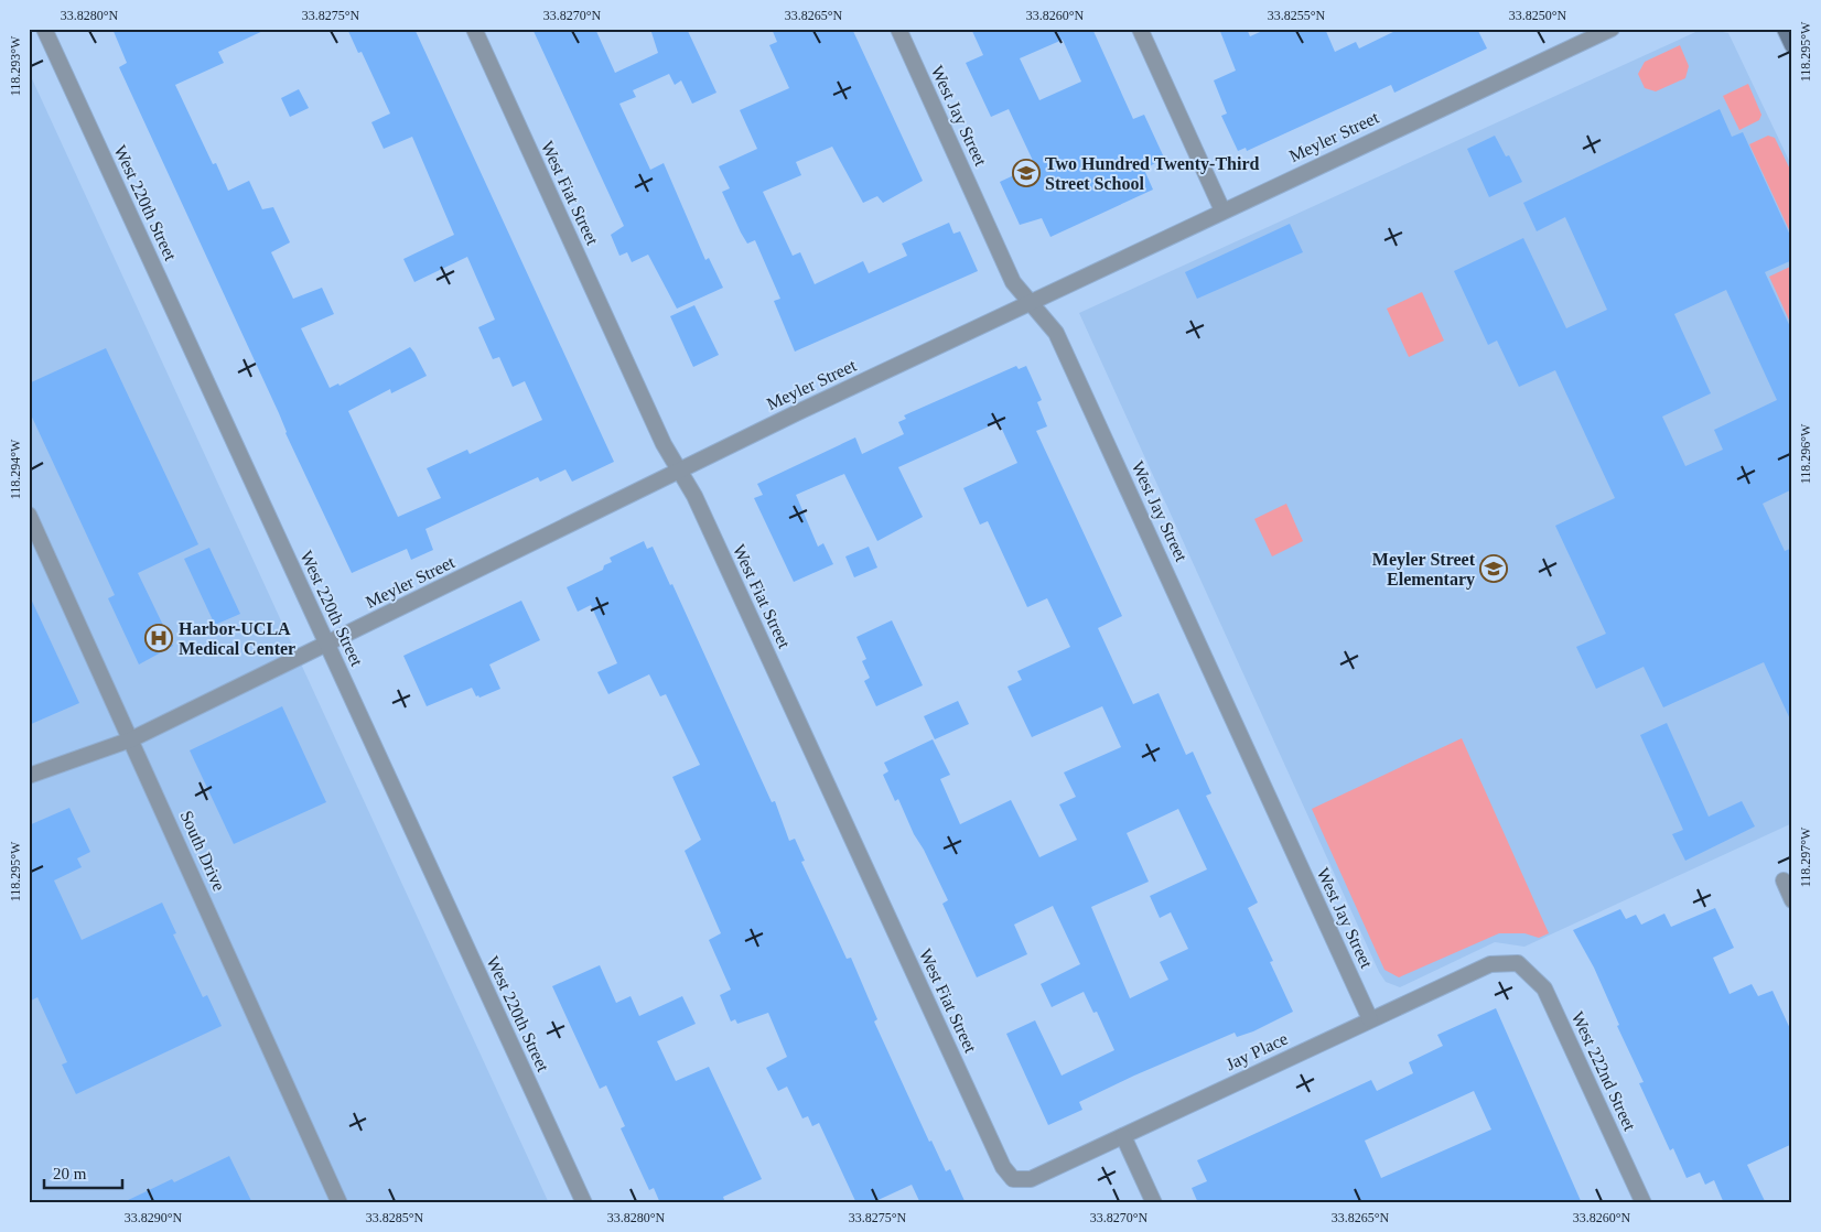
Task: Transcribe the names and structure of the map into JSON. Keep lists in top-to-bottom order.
{
  "streets": {
    "street": [
      "West Jay Street",
      "Meyler Street",
      "West Fiat Street",
      "West 220th Street",
      "South Drive",
      "Jay Place",
      "West 222nd Street"
    ]
  },
  "crossings": [
    ["West Jay Street", "Meyler Street"],
    ["West Jay Street", "Jay Place"],
    ["Meyler Street", "West Fiat Street"],
    ["Meyler Street", "West 220th Street"],
    ["Meyler Street", "South Drive"],
    ["West Fiat Street", "Jay Place"],
    ["Jay Place", "West 222nd Street"]
  ],
  "places": {
    "school or university": ["Two Hundred Twenty-Third Street School", "Meyler Street Elementary"],
    "hospital": ["Harbor-UCLA Medical Center"]
  },
  "scale_bar": "20 m",
  "coordinates": [
    "33.8280°N",
    "33.8275°N",
    "33.8270°N",
    "33.8265°N",
    "33.8260°N",
    "33.8255°N",
    "33.8250°N",
    "118.295°W",
    "118.293°W",
    "118.296°W",
    "118.294°W",
    "118.297°W",
    "33.8290°N",
    "33.8285°N"
  ]
}
